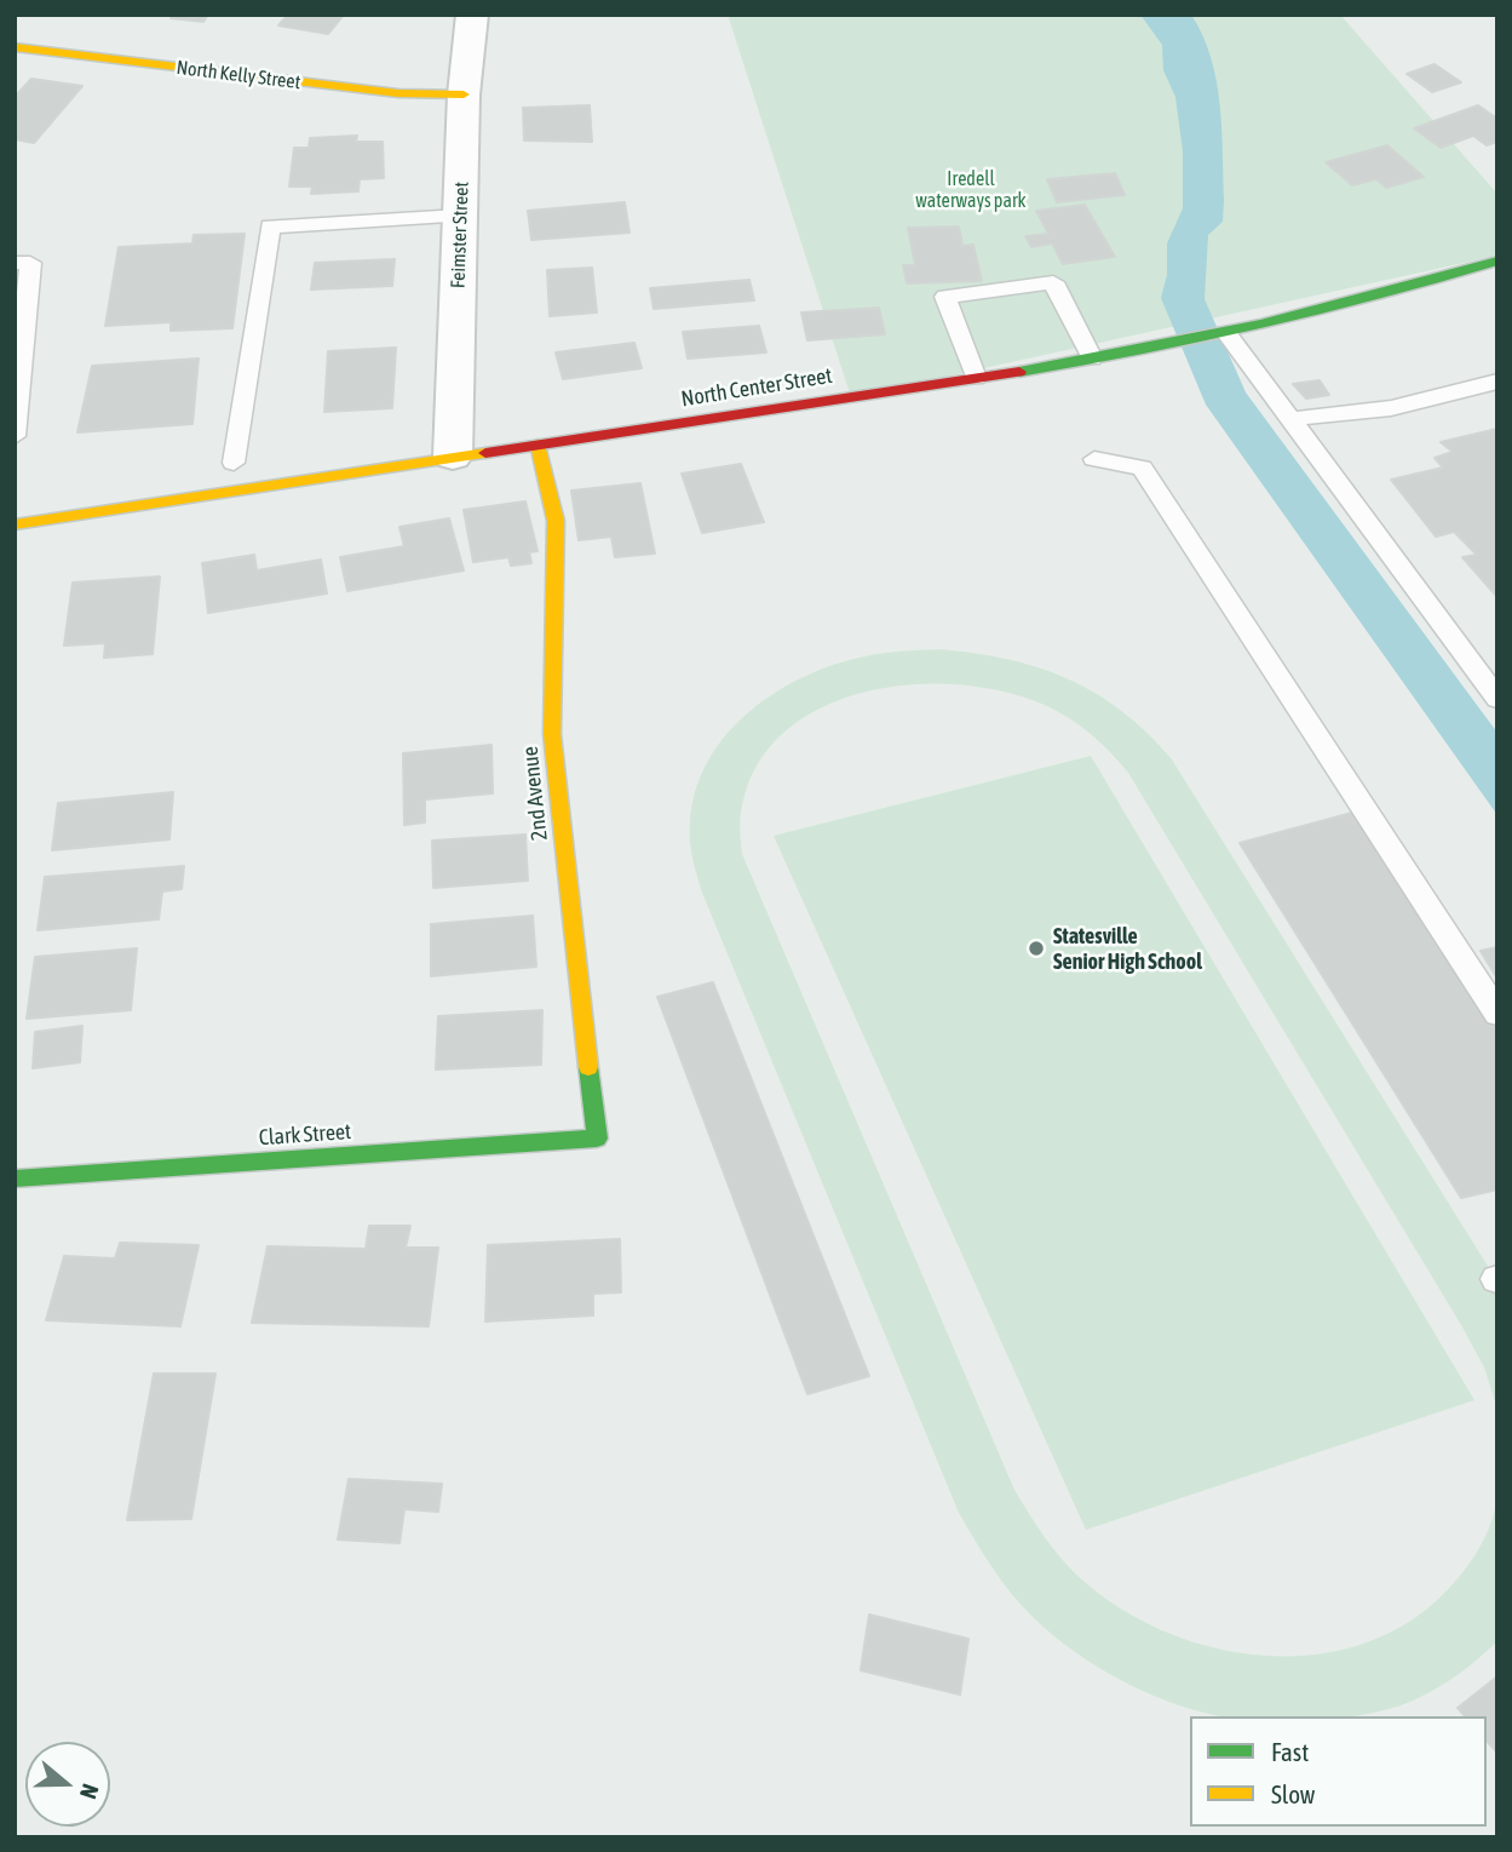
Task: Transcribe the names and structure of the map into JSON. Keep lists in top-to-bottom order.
{
  "streets": {
    "street": [
      "North Kelly Street",
      "Feimster Street",
      "North Center Street",
      "2nd Avenue",
      "Clark Street"
    ]
  },
  "crossings": [
    ["North Kelly Street", "Feimster Street"],
    ["Feimster Street", "North Center Street"],
    ["North Center Street", "2nd Avenue"],
    ["2nd Avenue", "Clark Street"]
  ],
  "parks": ["Iredell waterways park"],
  "places": ["Statesville Senior High School"],
  "legend": ["Fast", "Slow"],
  "north": "right"
}
